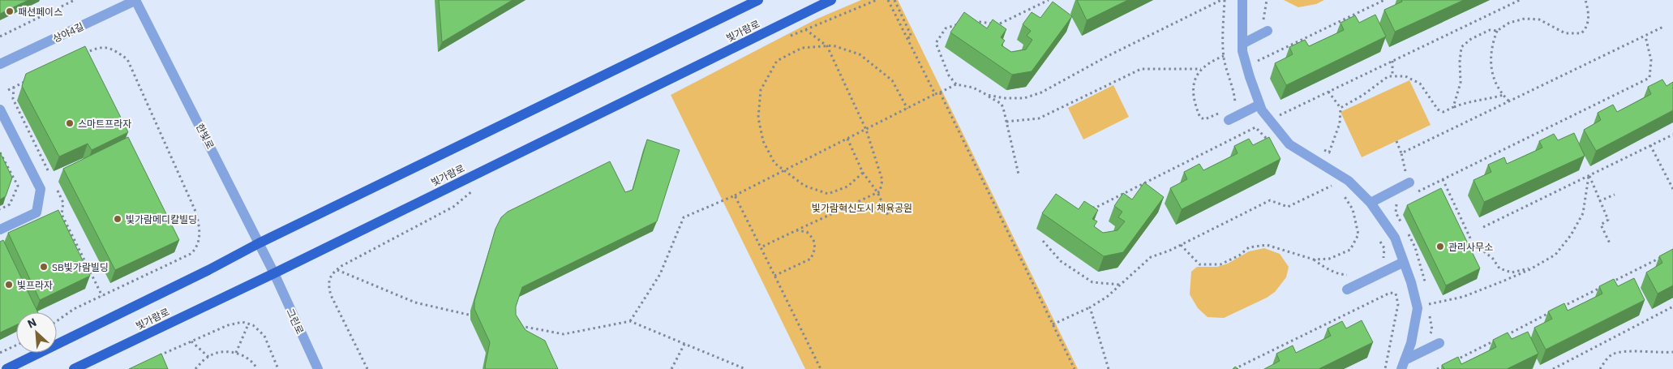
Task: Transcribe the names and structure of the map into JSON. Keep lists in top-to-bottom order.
{
  "streets": {
    "main road": ["빛가람로"],
    "street": ["상야4길", "한빛로", "그린로"]
  },
  "crossings": [
    ["빛가람로", "한빛로"],
    ["빛가람로", "그린로"],
    ["상야4길", "한빛로"],
    ["한빛로", "그린로"]
  ],
  "parks": ["빛가람혁신도시 체육공원"],
  "places": [
    "패션페이스",
    "스마트프라자",
    "빛가람메디칼빌딩",
    "관리사무소",
    "SB빛가람빌딩",
    "빛프라자"
  ],
  "north": "top left"
}
